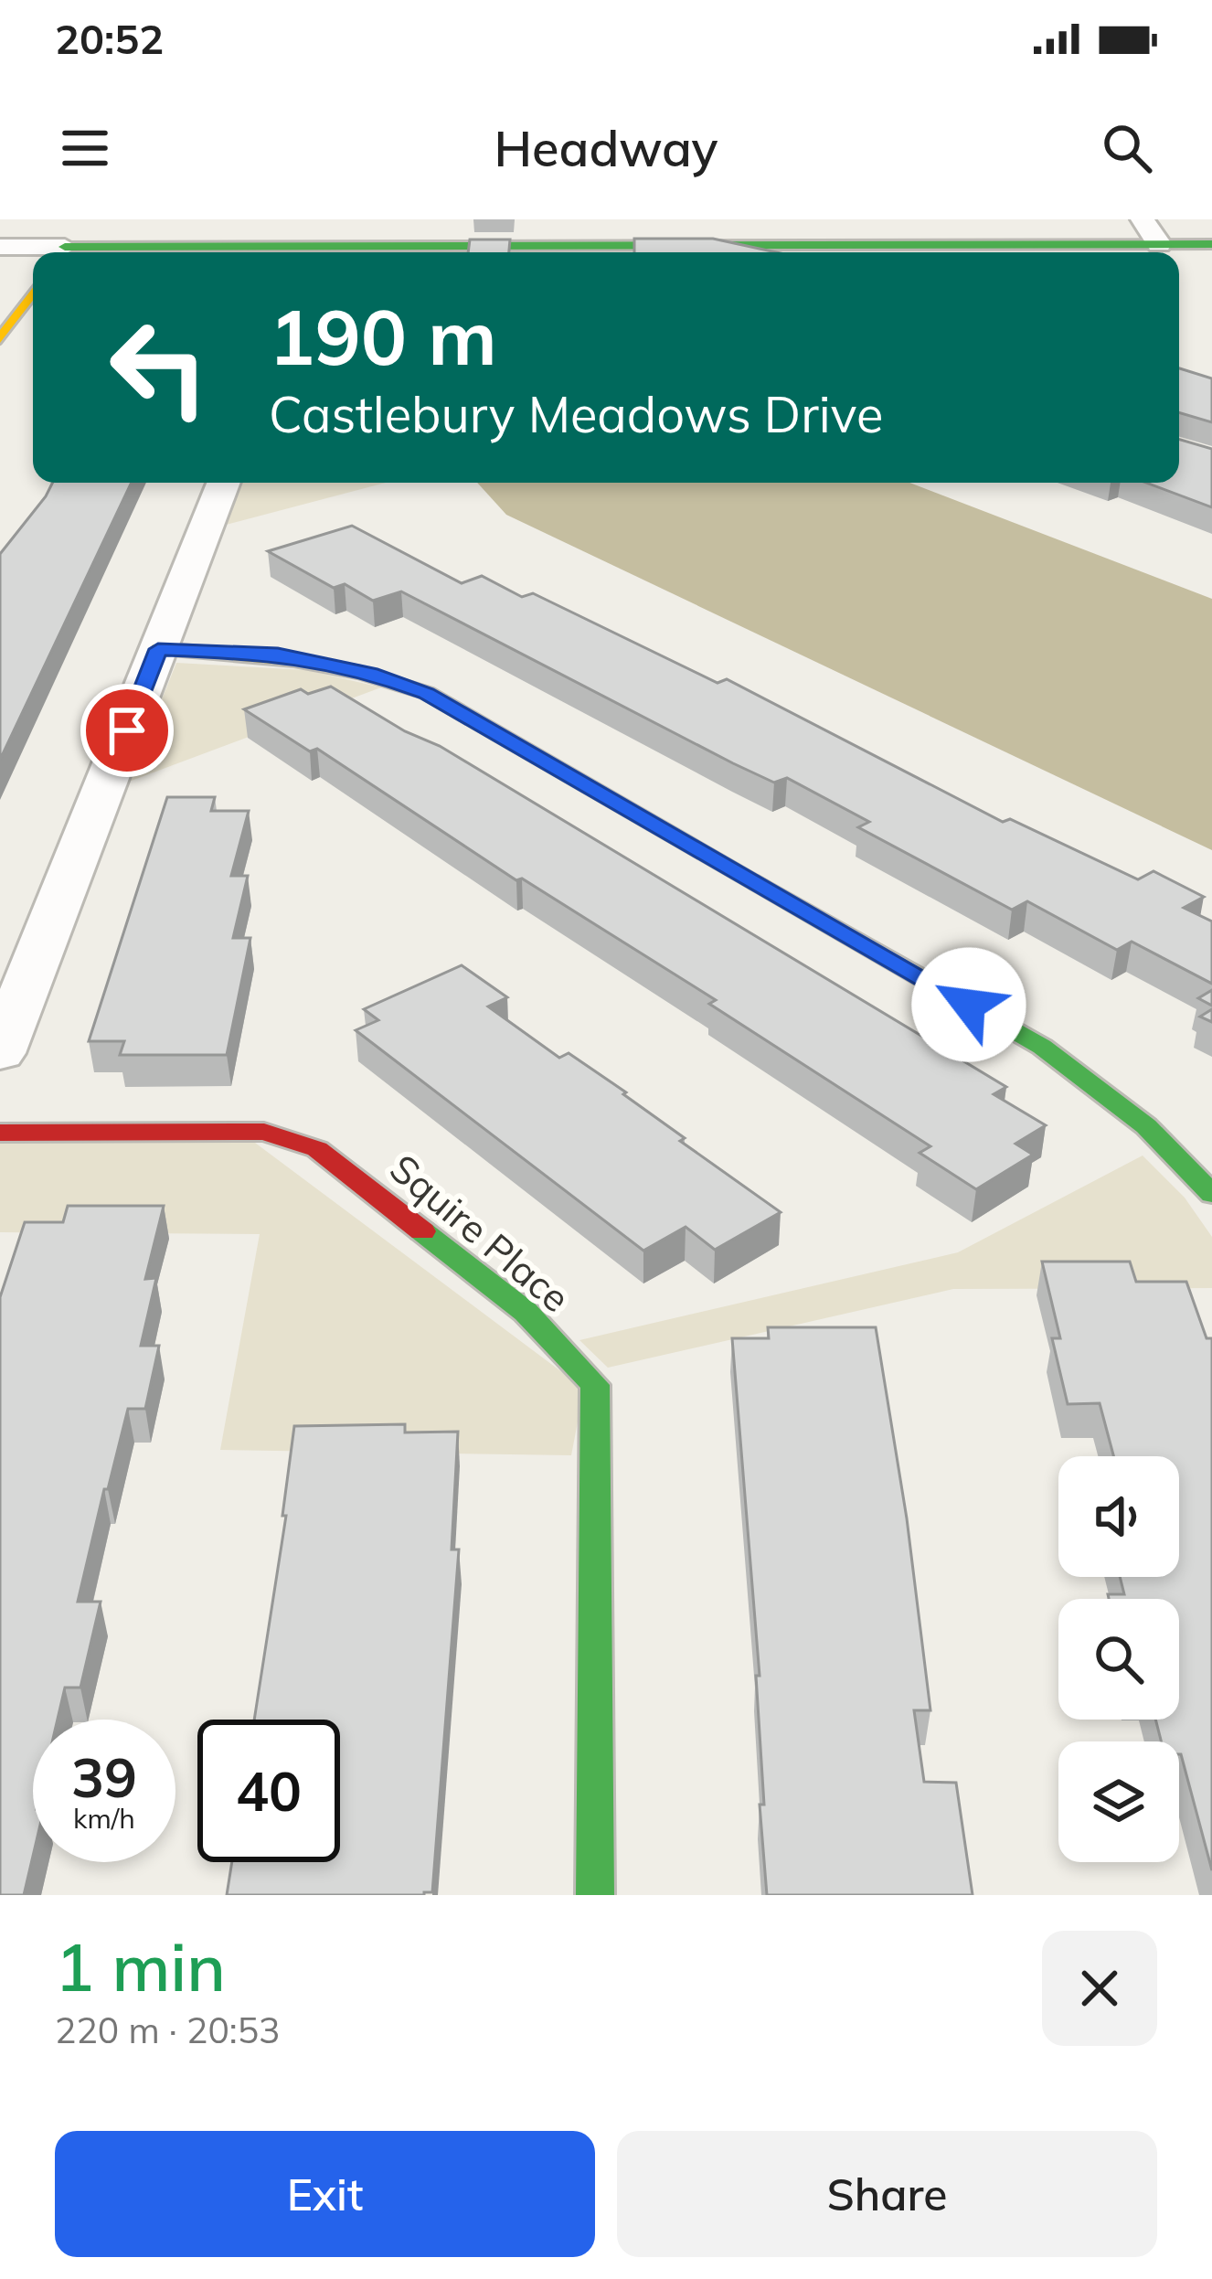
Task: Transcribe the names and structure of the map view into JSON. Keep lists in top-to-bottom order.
{
  "streets": {
    "street": ["Squire Place"]
  },
  "page": {
    "status": "20:52",
    "header": "Headway",
    "turn": ["190 m", "Castlebury Meadows Drive"],
    "speed": "39 km/h",
    "limit": "40",
    "heading": ["1 min", "220 m · 20:53"],
    "buttons": ["Exit", "Share"]
  }
}
